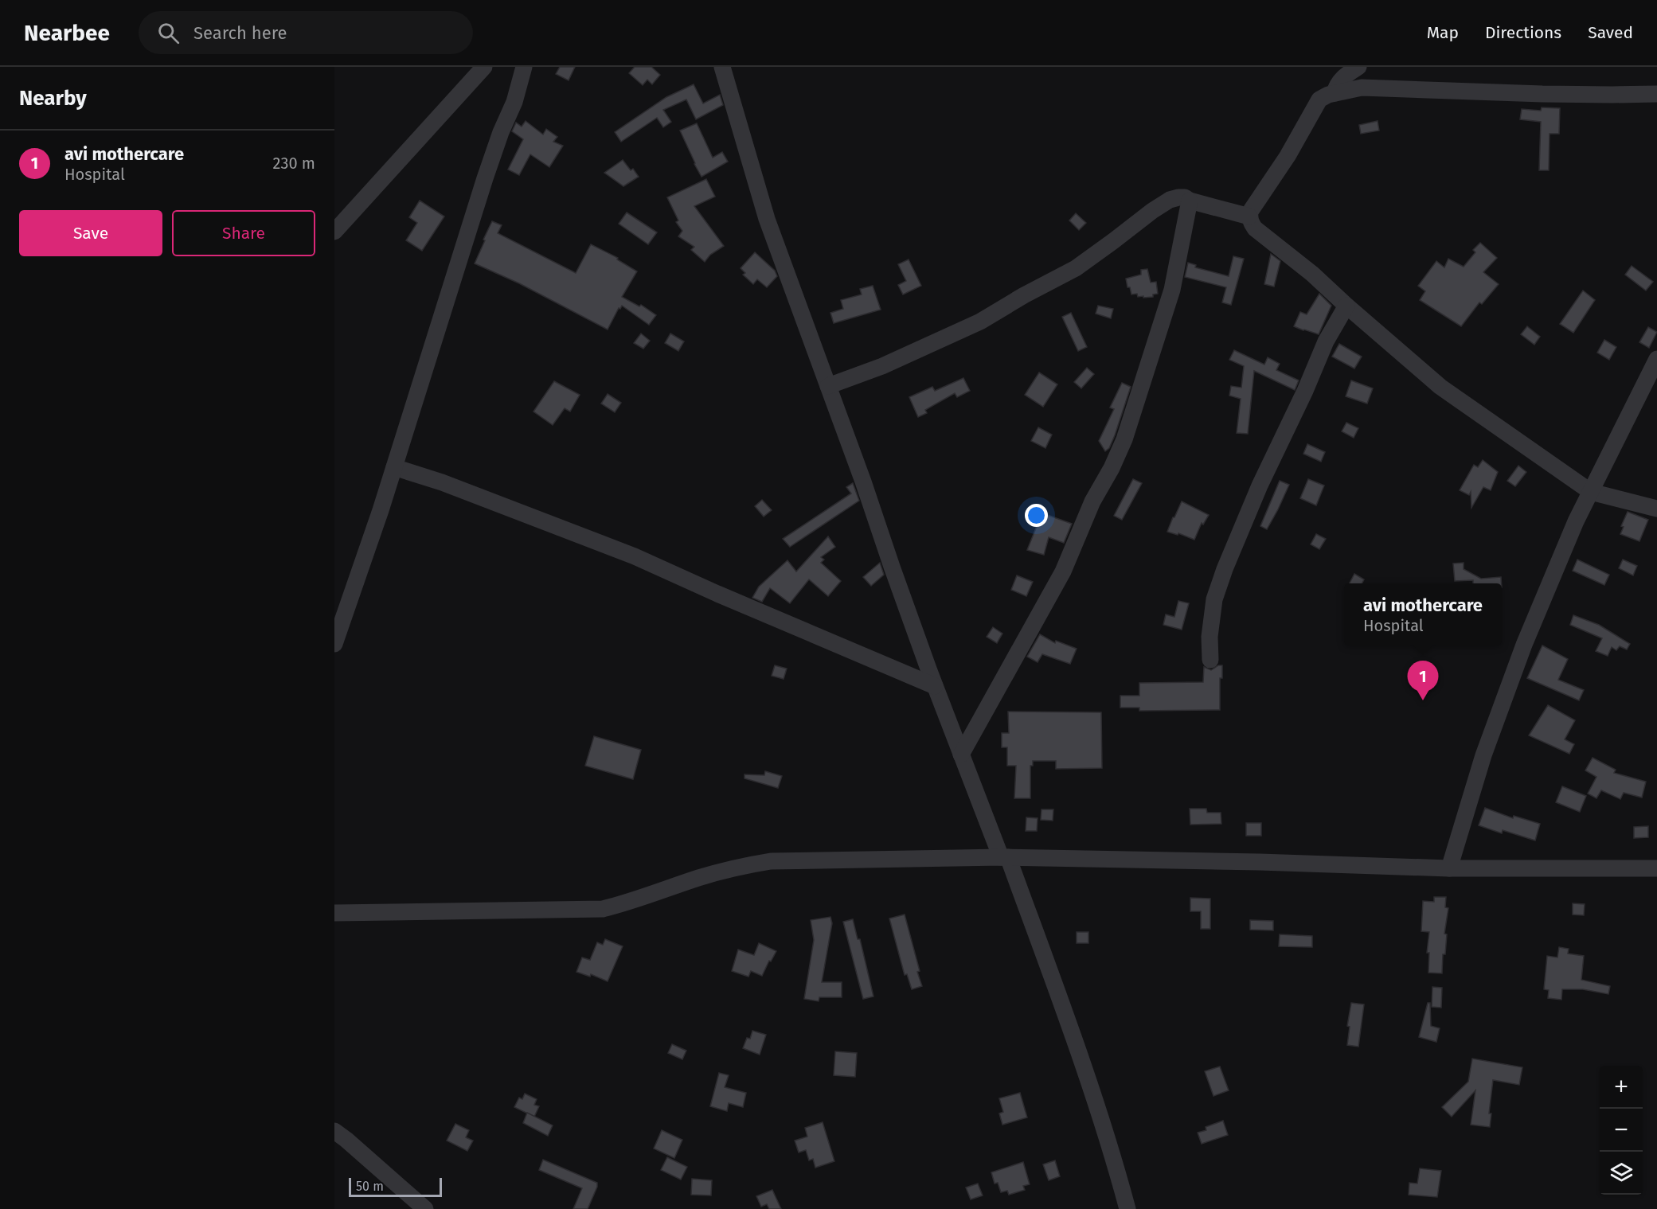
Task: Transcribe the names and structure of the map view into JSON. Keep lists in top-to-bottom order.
{
  "scale_bar": "50 m",
  "page": {
    "header": "Nearbee",
    "search": "Search here",
    "nav": ["Map", "Directions", "Saved"],
    "heading": "Nearby",
    "list": [
      {
        "mark": "1",
        "name": "avi mothercare",
        "note": "Hospital",
        "value": "230 m"
      }
    ],
    "buttons": ["Save", "Share"],
    "popup": ["avi mothercare", "Hospital"],
    "pins": "1",
    "map_buttons": ["+", "−"],
    "scale": "50 m"
  }
}
